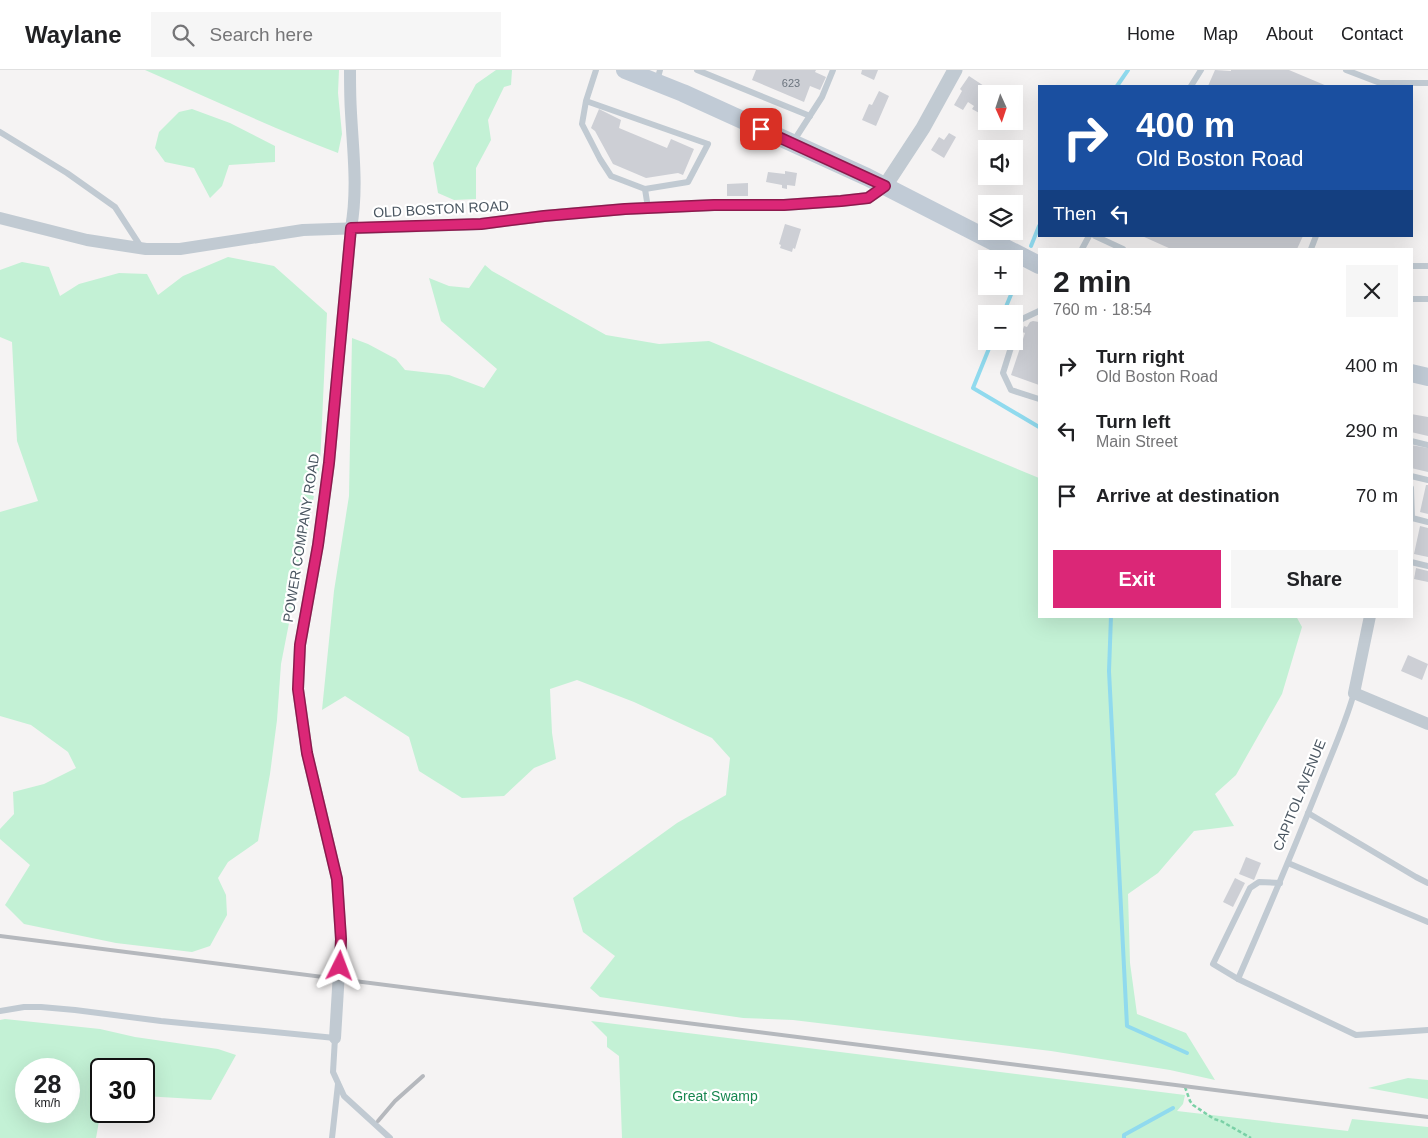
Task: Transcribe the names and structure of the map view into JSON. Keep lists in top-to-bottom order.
{
  "streets": {
    "street": ["OLD BOSTON ROAD", "POWER COMPANY ROAD", "CAPITOL AVENUE"]
  },
  "crossings": [
    ["OLD BOSTON ROAD", "POWER COMPANY ROAD"]
  ],
  "parks": ["Great Swamp"],
  "house_numbers": ["623"],
  "north": "bottom",
  "page": {
    "header": "Waylane",
    "search": "Search here",
    "nav": [
      "Home",
      "Map",
      "About",
      "Contact"
    ],
    "map_buttons": ["+", "−"],
    "turn": ["400 m", "Old Boston Road"],
    "then": "Then",
    "heading": ["2 min", "760 m · 18:54"],
    "list": [
      {
        "name": "Turn right",
        "note": "Old Boston Road",
        "value": "400 m"
      },
      {
        "name": "Turn left",
        "note": "Main Street",
        "value": "290 m"
      },
      {
        "name": "Arrive at destination",
        "value": "70 m"
      }
    ],
    "buttons": ["Exit", "Share"],
    "speed": "28 km/h",
    "limit": "30"
  }
}
